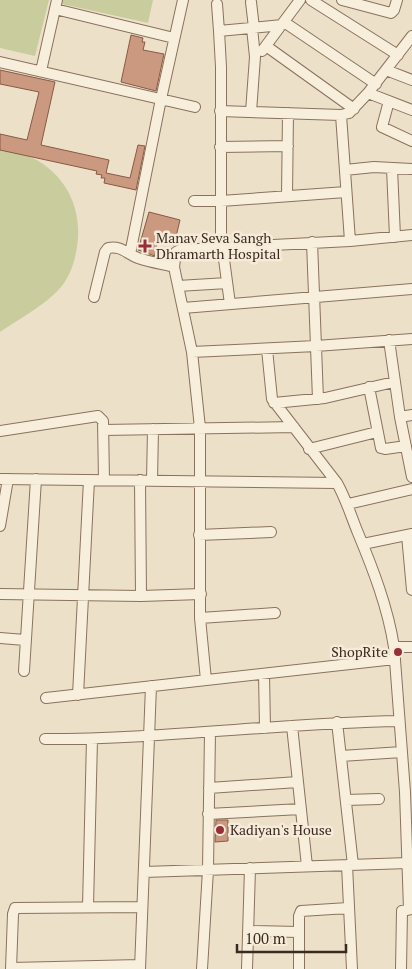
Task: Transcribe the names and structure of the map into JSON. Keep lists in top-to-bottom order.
{
  "places": {
    "health": ["Manav Seva Sangh Dhramarth Hospital"],
    "other": ["ShopRite", "Kadiyan's House"]
  },
  "scale_bar": "100 m"
}
